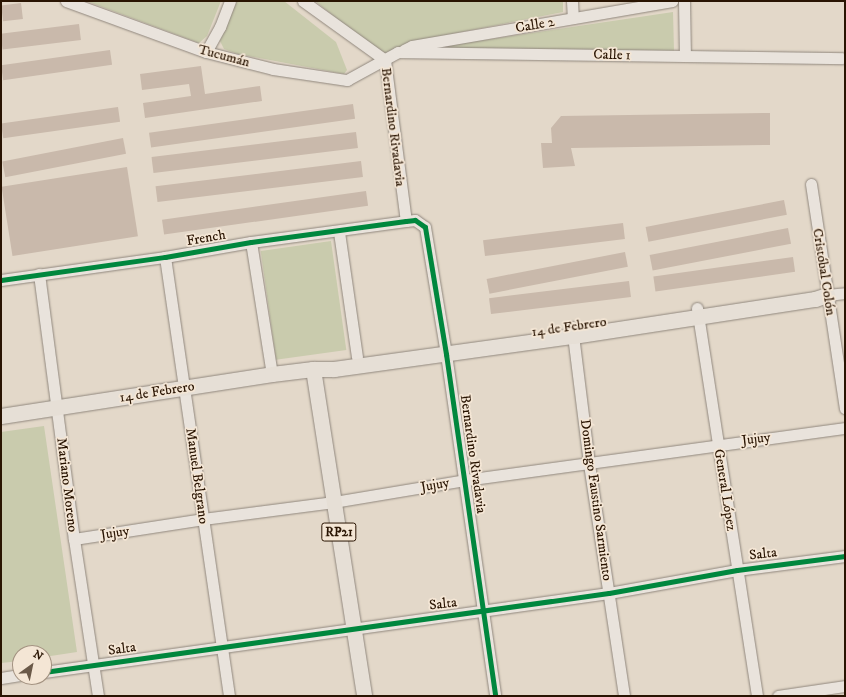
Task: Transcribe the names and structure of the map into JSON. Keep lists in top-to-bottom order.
{
  "streets": {
    "main road": ["14 de Febrero", "RP21"],
    "street": [
      "Calle 2",
      "Calle 1",
      "Tucumán",
      "Bernardino Rivadavia",
      "French",
      "Cristóbal Colón",
      "Jujuy",
      "Manuel Belgrano",
      "Mariano Moreno",
      "General López",
      "Domingo Faustino Sarmiento",
      "Salta"
    ]
  },
  "crossings": [
    ["Calle 2", "Calle 1"],
    ["Tucumán", "Bernardino Rivadavia"],
    ["Bernardino Rivadavia", "French"],
    ["Bernardino Rivadavia", "14 de Febrero"],
    ["Bernardino Rivadavia", "Jujuy"],
    ["Bernardino Rivadavia", "Salta"],
    ["French", "Manuel Belgrano"],
    ["French", "Mariano Moreno"],
    ["Cristóbal Colón", "14 de Febrero"],
    ["14 de Febrero", "Manuel Belgrano"],
    ["14 de Febrero", "Mariano Moreno"],
    ["14 de Febrero", "General López"],
    ["14 de Febrero", "Domingo Faustino Sarmiento"],
    ["14 de Febrero", "RP21"],
    ["Jujuy", "Manuel Belgrano"],
    ["Jujuy", "Mariano Moreno"],
    ["Jujuy", "General López"],
    ["Jujuy", "Domingo Faustino Sarmiento"],
    ["Jujuy", "RP21"],
    ["Manuel Belgrano", "Salta"],
    ["Mariano Moreno", "Salta"],
    ["General López", "Salta"],
    ["Domingo Faustino Sarmiento", "Salta"],
    ["RP21", "Salta"]
  ],
  "north": "top right"
}
